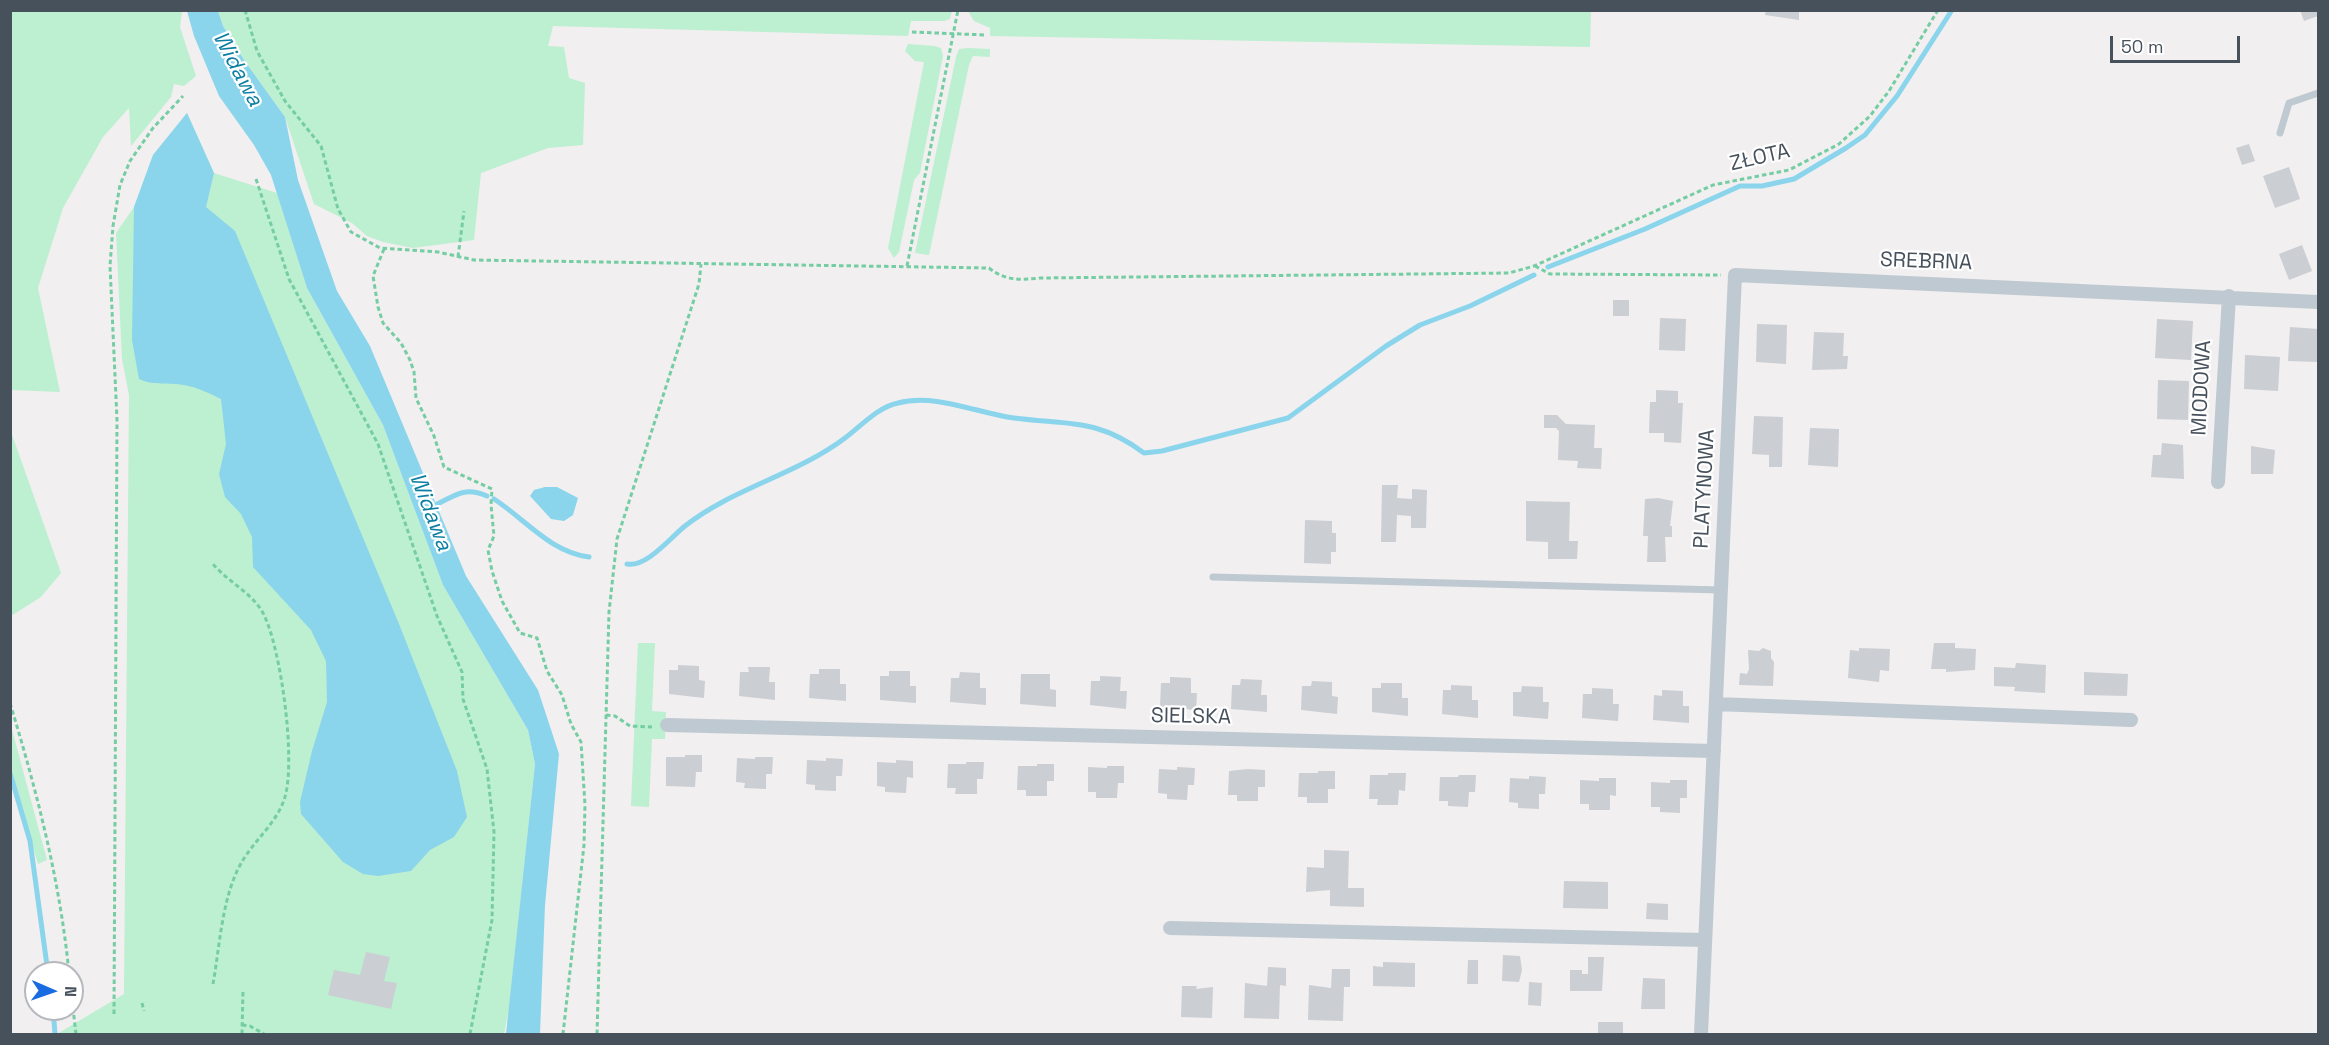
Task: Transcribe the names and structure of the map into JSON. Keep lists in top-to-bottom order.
{
  "streets": {
    "street": [
      "SREBRNA",
      "MIODOWA",
      "PLATYNOWA",
      "SIELSKA"
    ],
    "path": ["ZŁOTA"]
  },
  "crossings": [
    ["SREBRNA", "MIODOWA"],
    ["SREBRNA", "PLATYNOWA"],
    ["PLATYNOWA", "SIELSKA"]
  ],
  "water": ["Widawa"],
  "scale_bar": "50 m",
  "north": "right"
}
